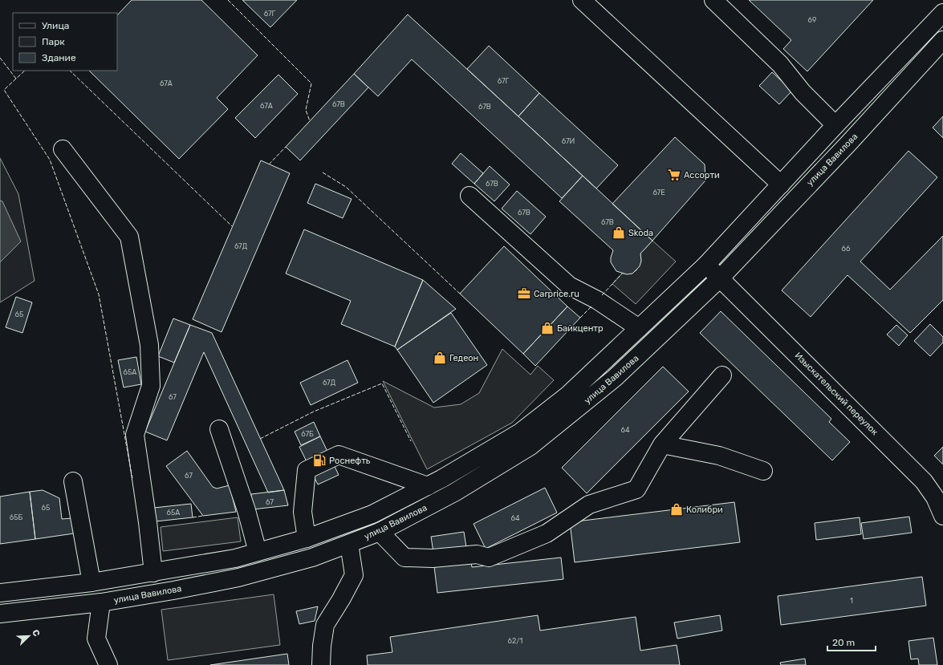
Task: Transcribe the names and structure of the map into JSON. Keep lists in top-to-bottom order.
{
  "streets": {
    "main road": ["улица Вавилова", "Изыскательский переулок"]
  },
  "crossings": [
    ["улица Вавилова", "Изыскательский переулок"]
  ],
  "places": {
    "supermarket": ["Ассорти"],
    "shop": [
      "Skoda",
      "Байкцентр",
      "Гедеон",
      "Колибри"
    ],
    "office": ["Carprice.ru"],
    "fuel station": ["Роснефть"]
  },
  "house_numbers": [
    "67Г",
    "69",
    "67Г",
    "67А",
    "67В",
    "67А",
    "67В",
    "67И",
    "67В",
    "67Е",
    "67В",
    "67В",
    "67Д",
    "66",
    "65",
    "65А",
    "67Д",
    "67",
    "64",
    "67Б",
    "67",
    "67",
    "65",
    "65А",
    "65Б",
    "64",
    "1",
    "62/1"
  ],
  "legend": ["Улица", "Парк", "Здание"],
  "scale_bar": "20 m",
  "north": "top right"
}
